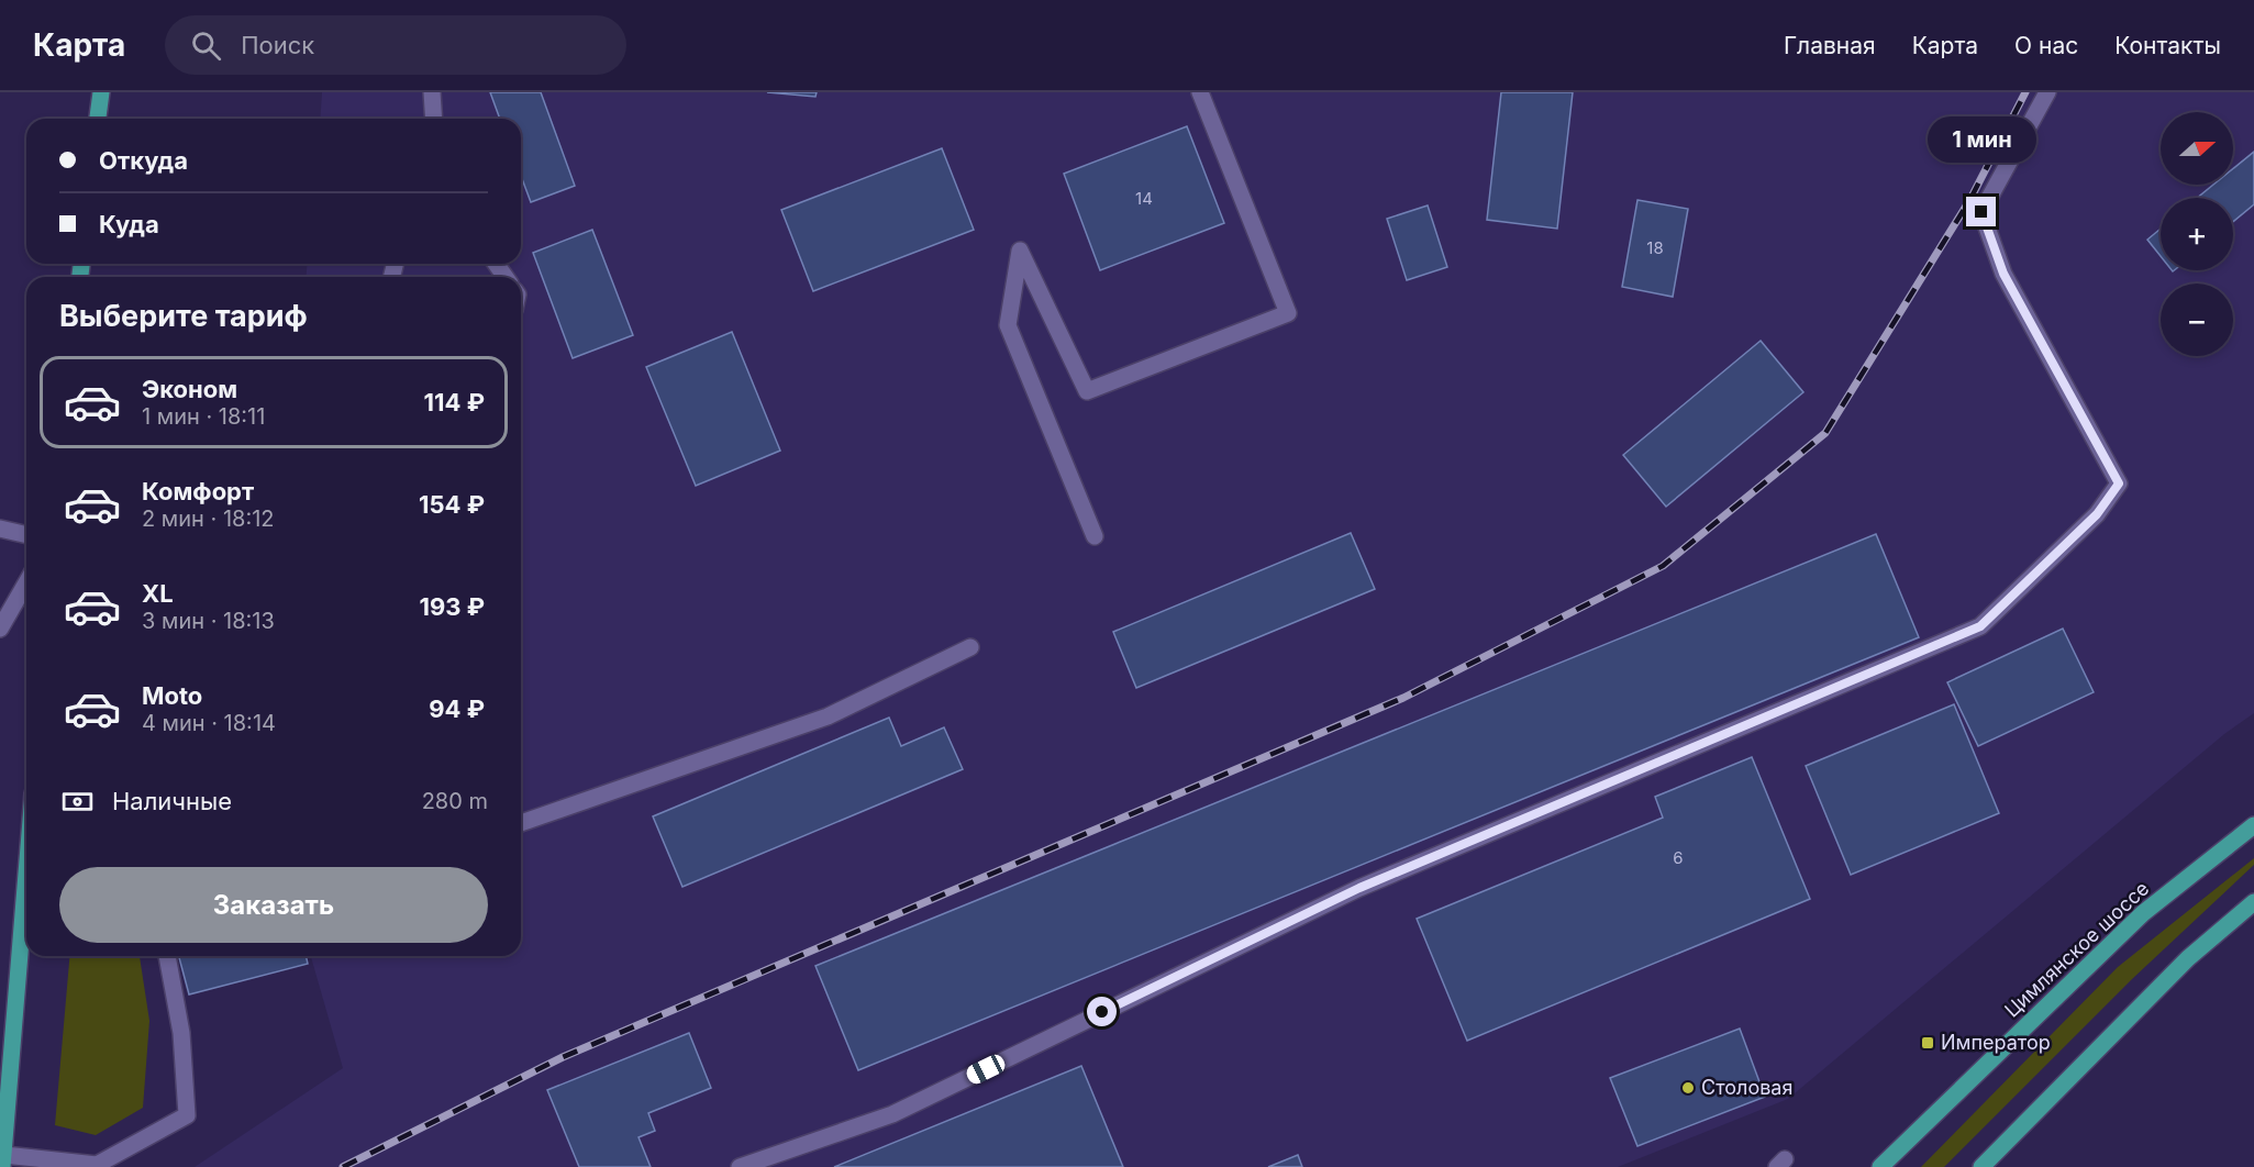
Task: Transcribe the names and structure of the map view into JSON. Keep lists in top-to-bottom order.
{
  "streets": {
    "main road": ["Цимлянское шоссе"]
  },
  "places": {
    "transit": ["Император"],
    "other": ["Столовая"]
  },
  "house_numbers": ["14", "18", "6"],
  "north": "right",
  "page": {
    "header": "Карта",
    "search": "Поиск",
    "nav": [
      "Главная",
      "Карта",
      "О нас",
      "Контакты"
    ],
    "map_buttons": ["+", "−"],
    "bubble": "1 мин",
    "banner": ["Откуда", "Куда"],
    "heading": "Выберите тариф",
    "list": [
      {
        "name": "Эконом",
        "note": "1 мин · 18:11",
        "value": "114 ₽"
      },
      {
        "name": "Комфорт",
        "note": "2 мин · 18:12",
        "value": "154 ₽"
      },
      {
        "name": "XL",
        "note": "3 мин · 18:13",
        "value": "193 ₽"
      },
      {
        "name": "Moto",
        "note": "4 мин · 18:14",
        "value": "94 ₽"
      }
    ],
    "pay": ["Наличные", "280 m"],
    "buttons": "Заказать"
  }
}
